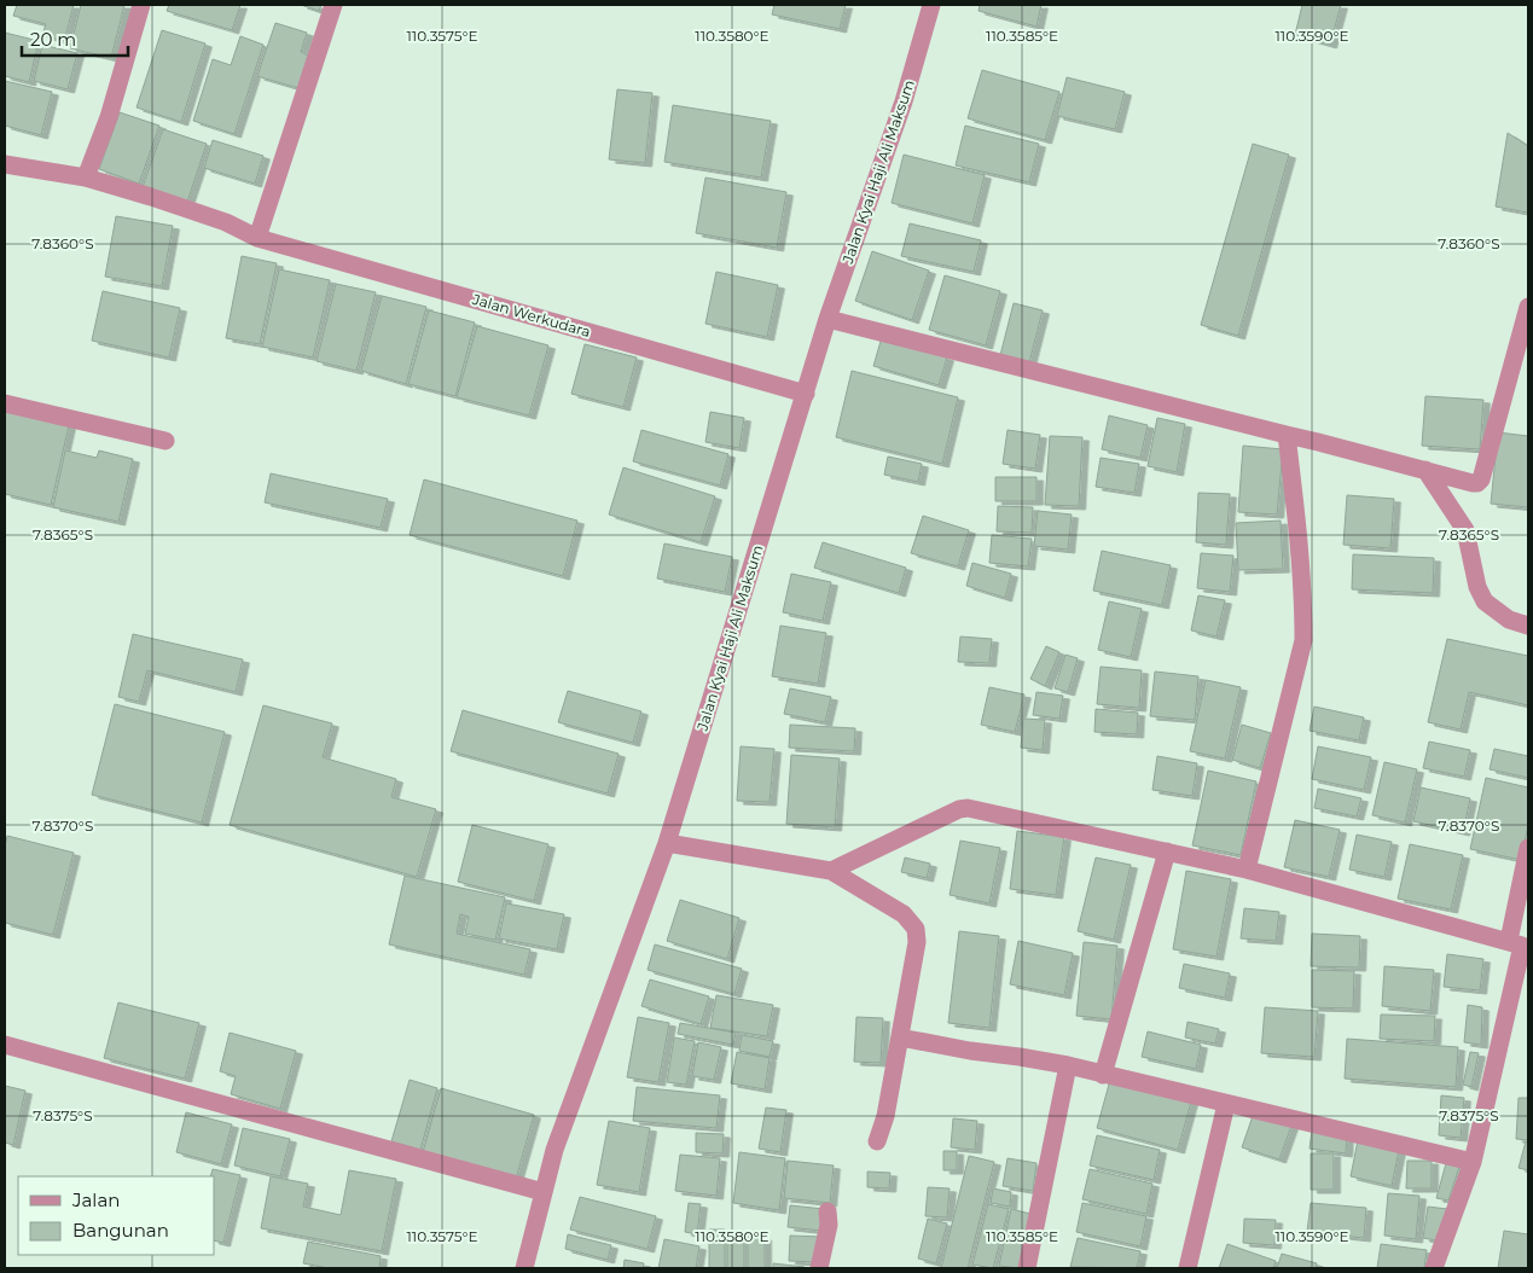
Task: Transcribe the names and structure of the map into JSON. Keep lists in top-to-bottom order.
{
  "streets": {
    "street": ["Jalan Kyai Haji Ali Maksum", "Jalan Werkudara"]
  },
  "crossings": [
    ["Jalan Kyai Haji Ali Maksum", "Jalan Werkudara"]
  ],
  "legend": ["Jalan", "Bangunan"],
  "scale_bar": "20 m",
  "coordinates": [
    "110.3575°E",
    "110.3580°E",
    "110.3585°E",
    "110.3590°E",
    "7.8360°S",
    "7.8365°S",
    "7.8370°S",
    "7.8375°S"
  ]
}
